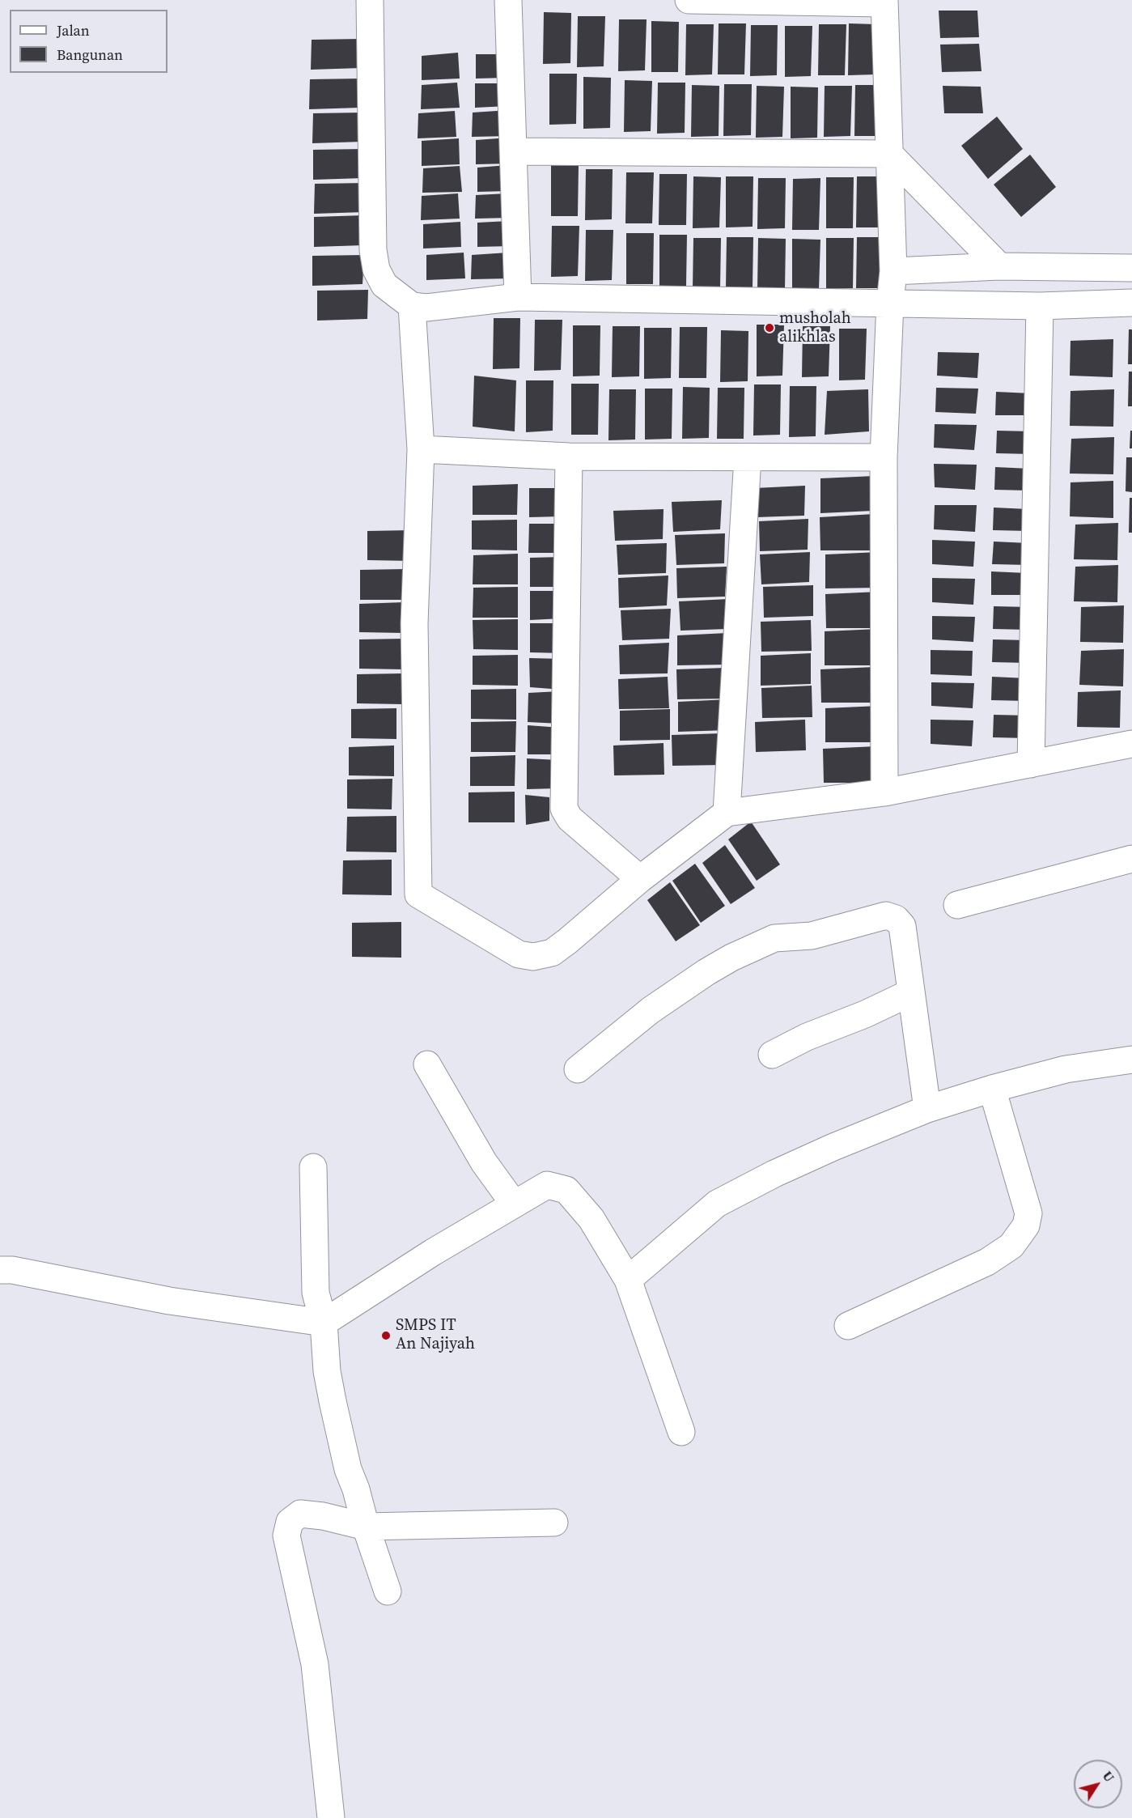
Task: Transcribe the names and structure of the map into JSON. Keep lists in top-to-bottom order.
{
  "places": ["musholah alikhlas", "SMPS IT An Najiyah"],
  "legend": ["Jalan", "Bangunan"],
  "north": "top right"
}
